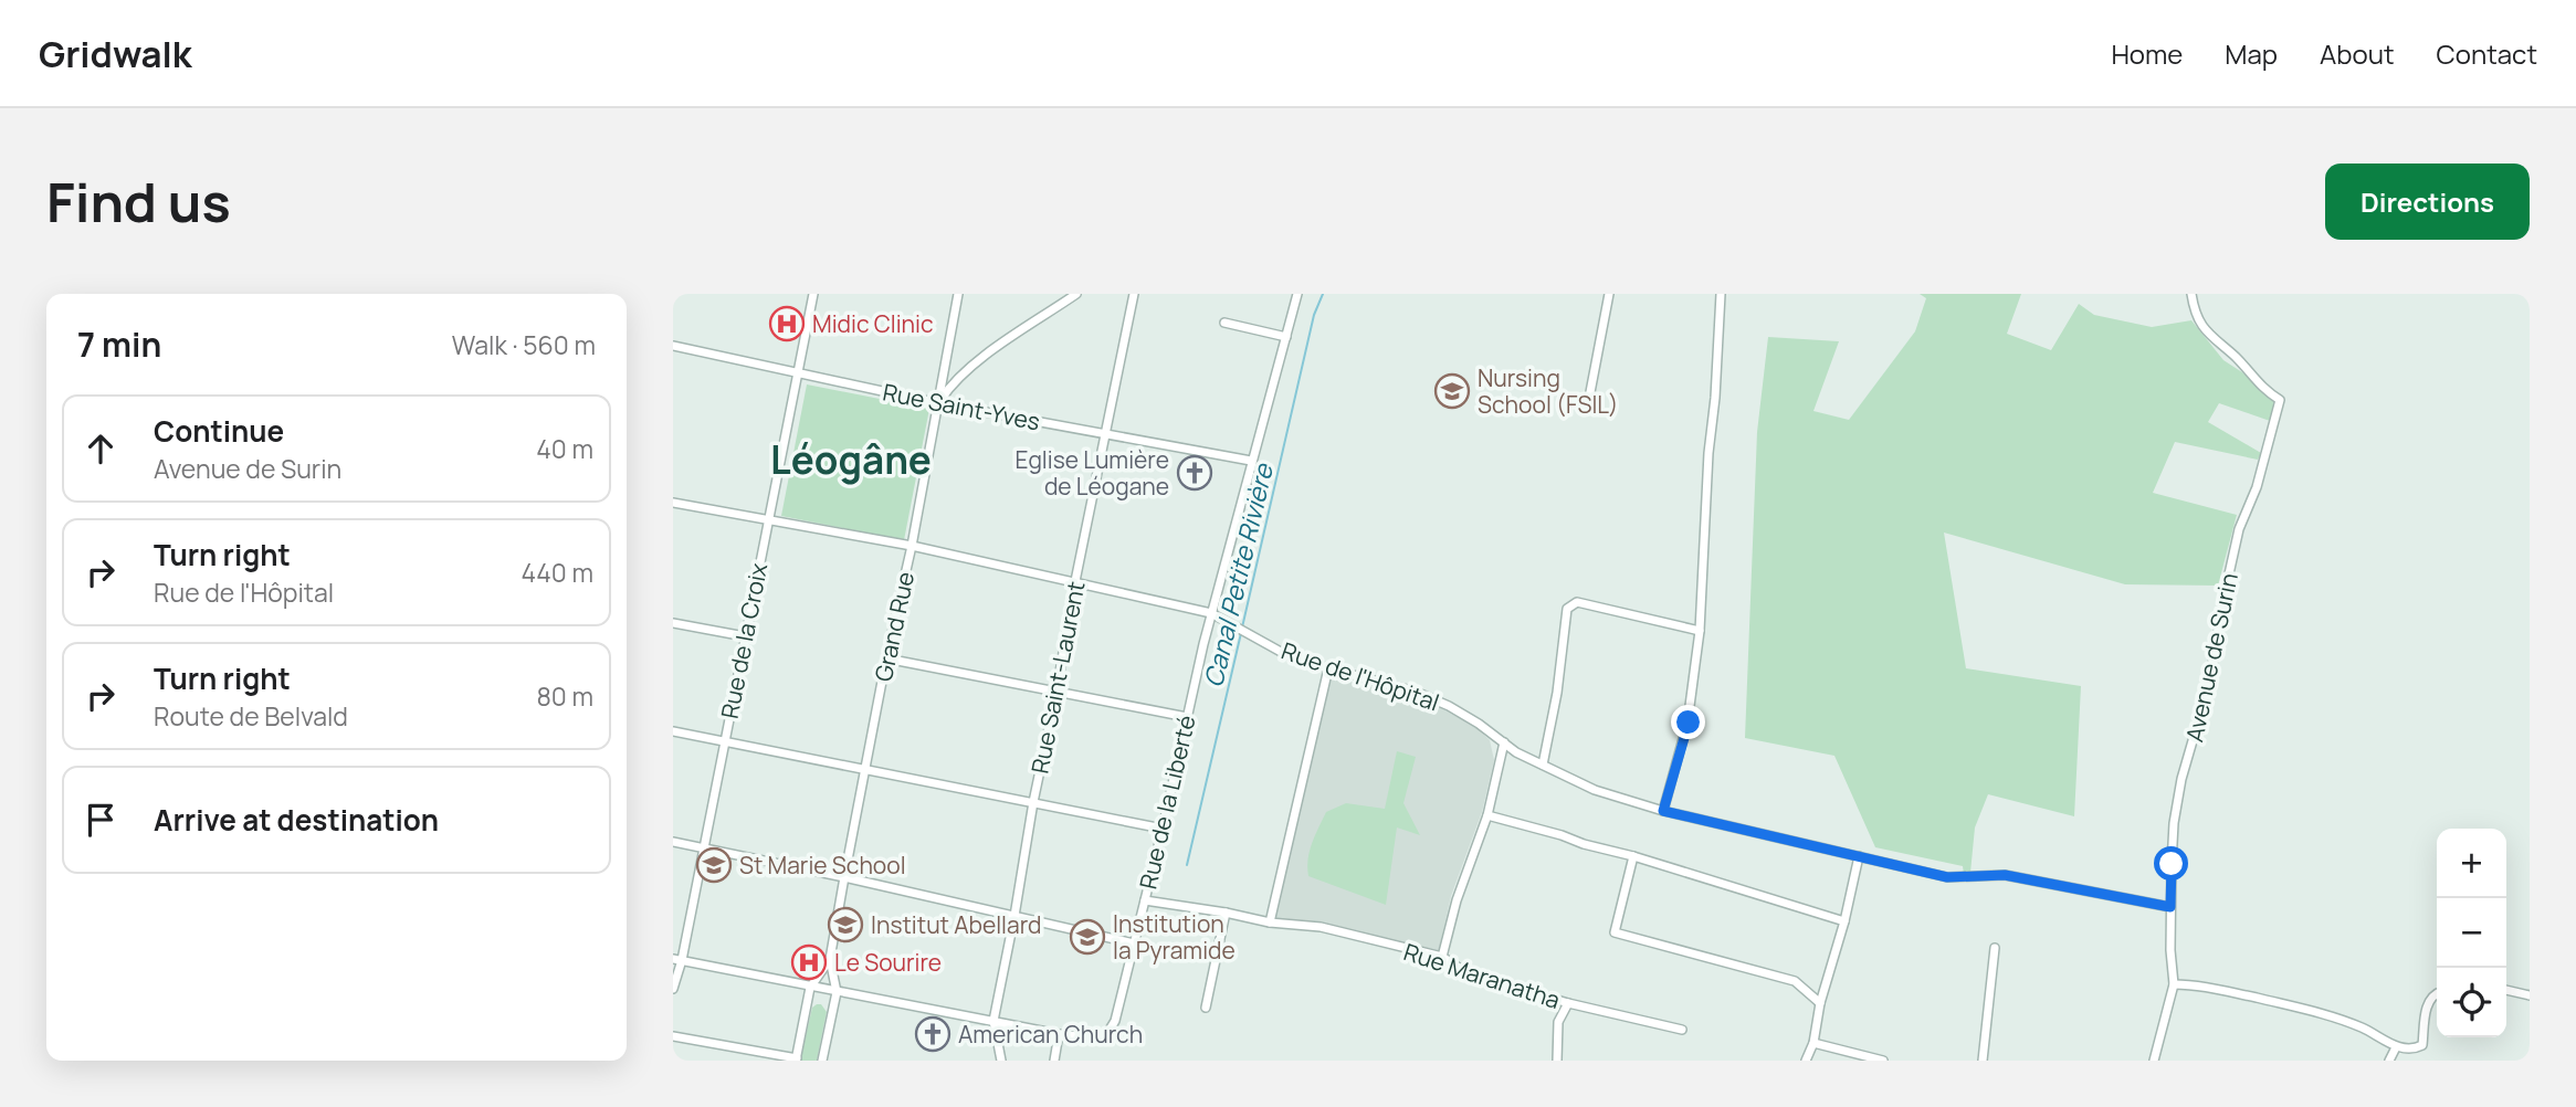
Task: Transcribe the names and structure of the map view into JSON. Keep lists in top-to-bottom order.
{
  "streets": {
    "street": [
      "Rue Saint-Yves",
      "Grand Rue",
      "Rue de la Croix",
      "Avenue de Surin",
      "Rue de l'Hôpital",
      "Rue Saint-Laurent",
      "Rue de la Liberté",
      "Rue Maranatha"
    ]
  },
  "crossings": [
    ["Rue Saint-Yves", "Grand Rue"],
    ["Rue Saint-Yves", "Rue de la Croix"],
    ["Rue Saint-Yves", "Rue Saint-Laurent"],
    ["Rue Saint-Yves", "Rue de la Liberté"],
    ["Grand Rue", "Rue de l'Hôpital"],
    ["Rue de la Croix", "Rue de l'Hôpital"],
    ["Avenue de Surin", "Rue de l'Hôpital"],
    ["Rue de l'Hôpital", "Rue Saint-Laurent"],
    ["Rue de l'Hôpital", "Rue de la Liberté"],
    ["Rue de la Liberté", "Rue Maranatha"]
  ],
  "districts": ["Léogâne"],
  "water": ["Canal Petite Rivière"],
  "places": {
    "hospital": ["Midic Clinic", "Le Sourire"],
    "school or university": [
      "Nursing School (FSIL)",
      "St Marie School",
      "Institut Abellard",
      "Institution la Pyramide"
    ],
    "church": ["Eglise Lumière de Léogane", "American Church"]
  },
  "page": {
    "header": "Gridwalk",
    "nav": [
      "Home",
      "Map",
      "About",
      "Contact"
    ],
    "buttons": "Directions",
    "title": "Find us",
    "heading": ["7 min", "Walk · 560 m"],
    "list": [
      ["Continue", "Avenue de Surin", "40 m"],
      ["Turn right", "Rue de l'Hôpital", "440 m"],
      ["Turn right", "Route de Belvald", "80 m"],
      "Arrive at destination"
    ],
    "map_buttons": ["+", "−"]
  }
}
